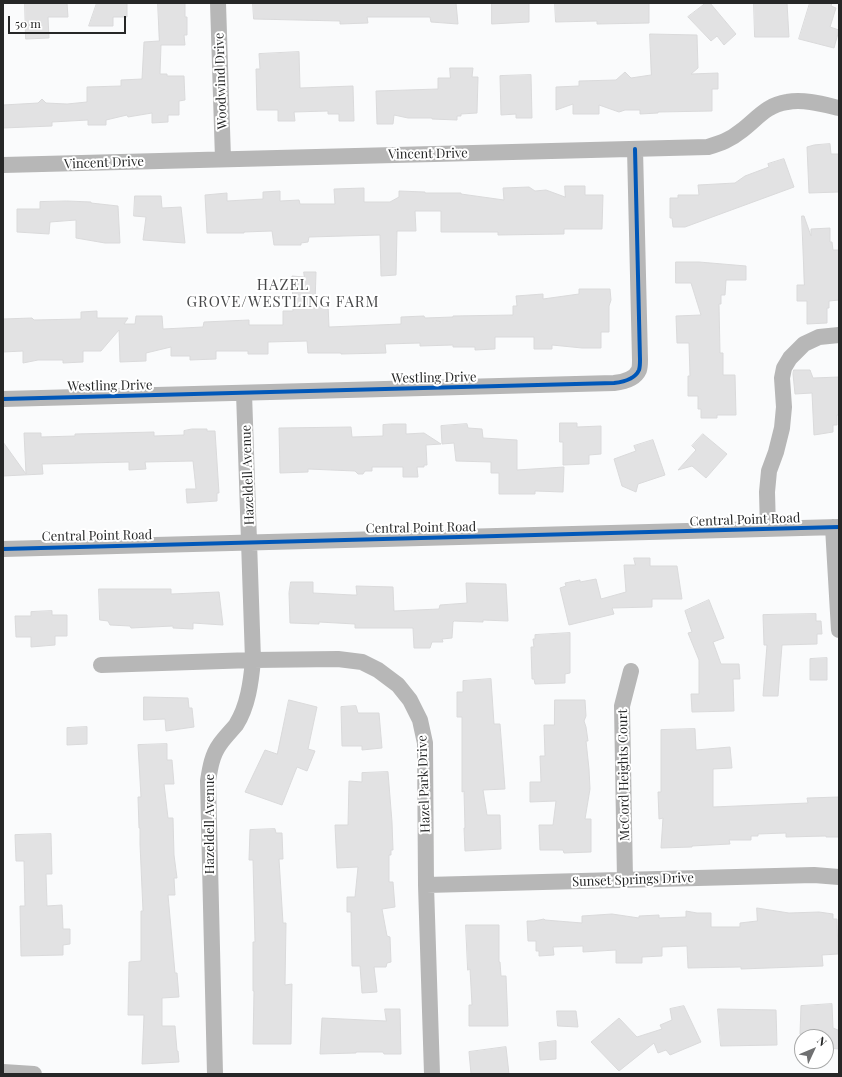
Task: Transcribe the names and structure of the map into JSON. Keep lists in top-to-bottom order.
{
  "streets": {
    "street": [
      "Woodwind Drive",
      "Vincent Drive",
      "Westling Drive",
      "Hazeldell Avenue",
      "Central Point Road",
      "McCord Heights Court",
      "Hazel Park Drive",
      "Sunset Springs Drive"
    ]
  },
  "crossings": [
    ["Woodwind Drive", "Vincent Drive"],
    ["Vincent Drive", "Westling Drive"],
    ["Westling Drive", "Hazeldell Avenue"],
    ["Hazeldell Avenue", "Central Point Road"],
    ["Hazeldell Avenue", "Hazel Park Drive"],
    ["McCord Heights Court", "Sunset Springs Drive"],
    ["Hazel Park Drive", "Sunset Springs Drive"]
  ],
  "districts": ["HAZEL GROVE/WESTLING FARM"],
  "scale_bar": "50 m",
  "north": "top right"
}
